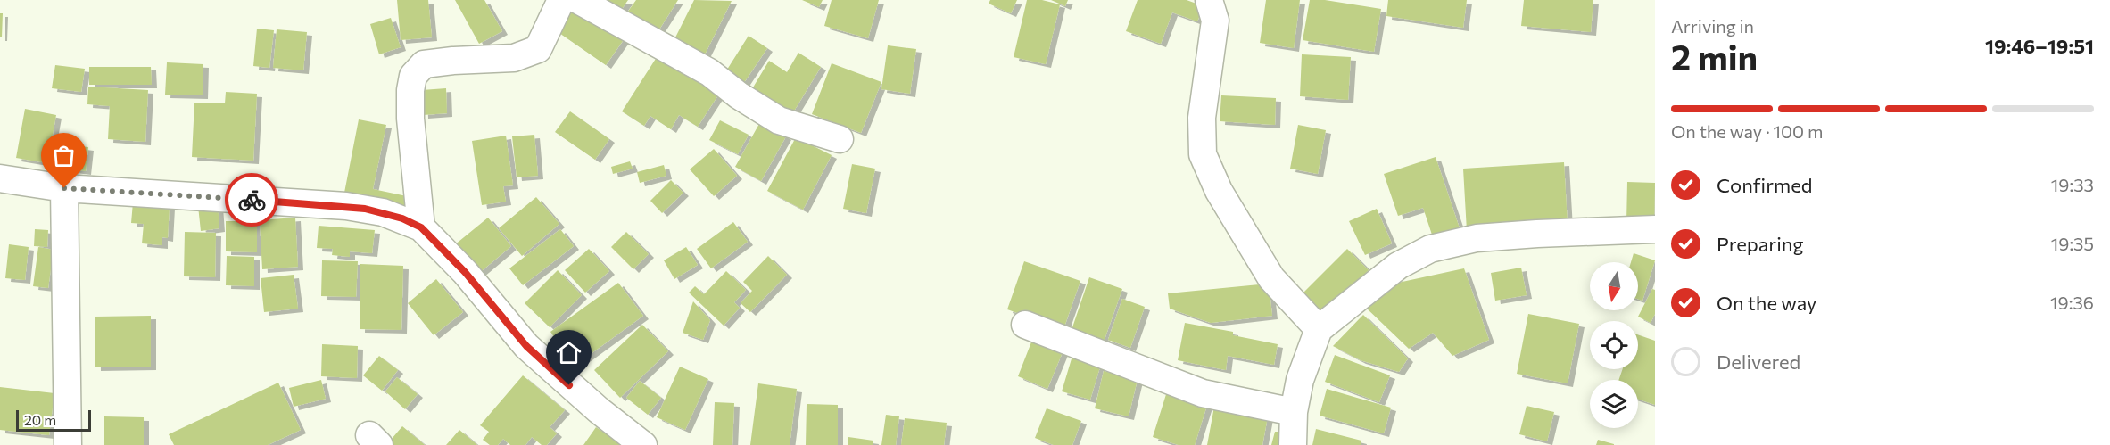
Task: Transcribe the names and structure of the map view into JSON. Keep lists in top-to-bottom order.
{
  "scale_bar": "20 m",
  "north": "bottom",
  "page": {
    "heading": ["2 min", "Arriving in", "19:46–19:51"],
    "bar": "On the way · 100 m",
    "list": [
      ["Confirmed", "19:33"],
      ["Preparing", "19:35"],
      ["On the way", "19:36"],
      "Delivered"
    ],
    "scale": "20 m"
  }
}
